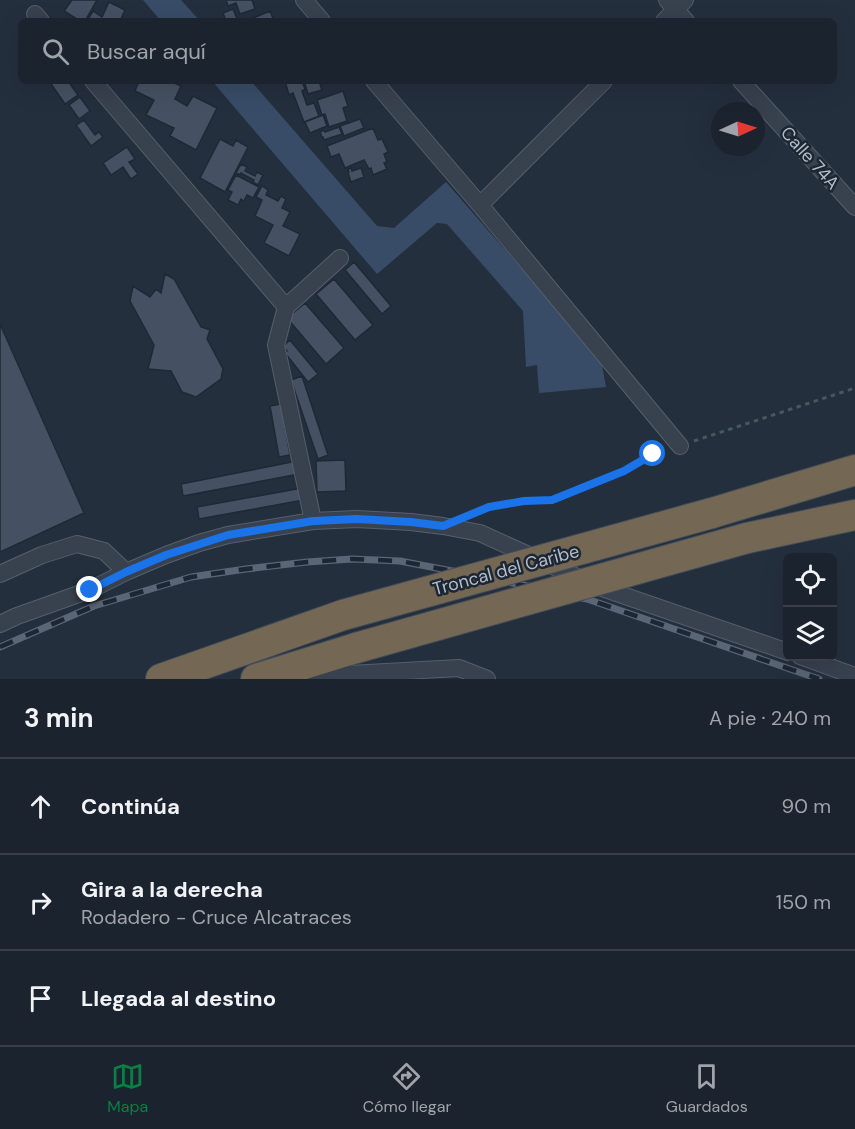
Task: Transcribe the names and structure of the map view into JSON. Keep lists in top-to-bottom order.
{
  "streets": {
    "highway": ["Troncal del Caribe"],
    "street": ["Calle 74A"]
  },
  "north": "right",
  "page": {
    "search": "Buscar aquí",
    "heading": ["3 min", "A pie · 240 m"],
    "list": [
      ["Continúa", "90 m"],
      ["Gira a la derecha", "Rodadero - Cruce Alcatraces", "150 m"],
      "Llegada al destino"
    ],
    "nav": ["Mapa", "Cómo llegar", "Guardados"]
  }
}
